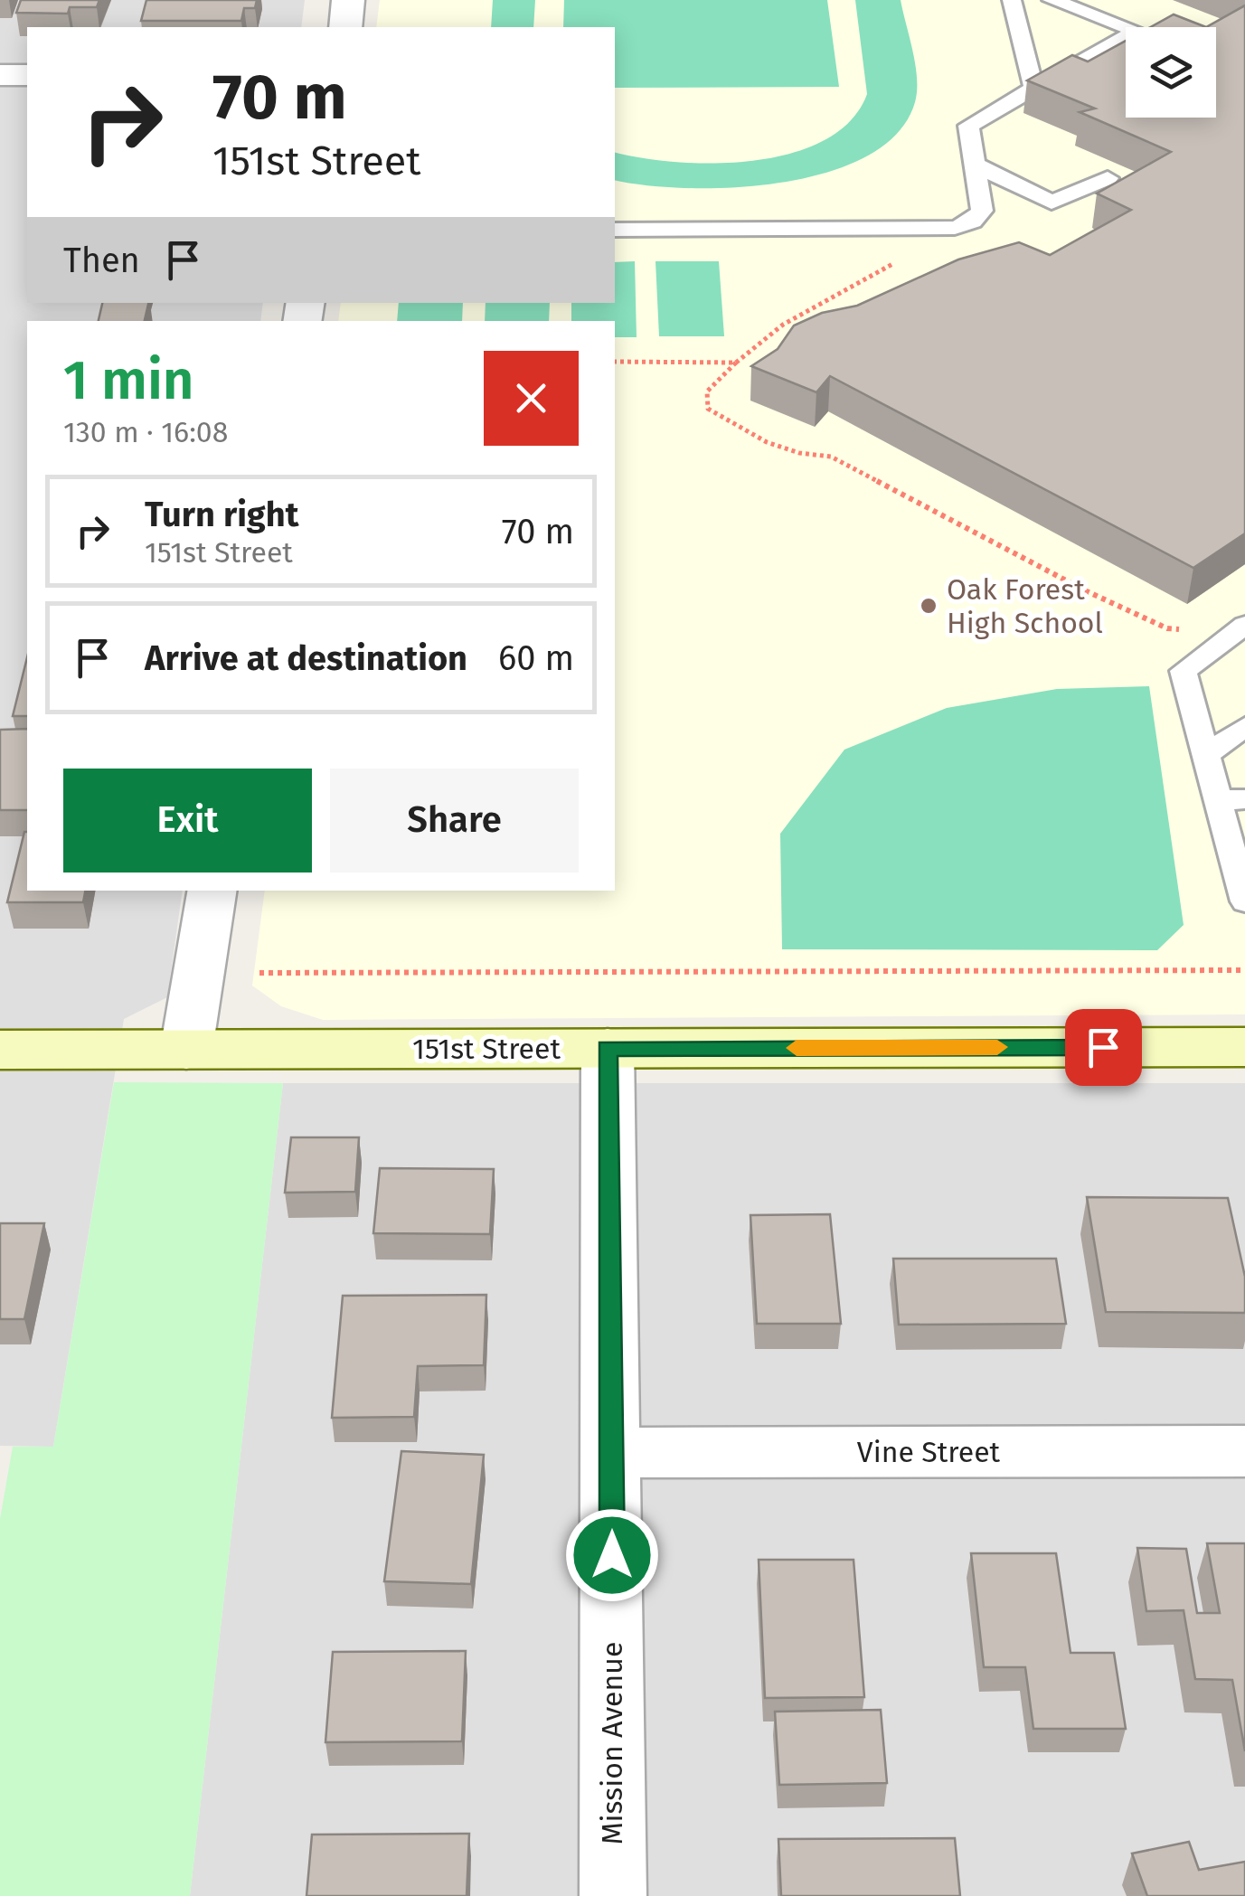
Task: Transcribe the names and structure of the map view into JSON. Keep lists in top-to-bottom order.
{
  "streets": {
    "street": ["151st Street", "Vine Street", "Mission Avenue"]
  },
  "crossings": [
    ["151st Street", "Mission Avenue"],
    ["Vine Street", "Mission Avenue"]
  ],
  "places": ["Oak Forest High School"],
  "page": {
    "turn": ["70 m", "151st Street"],
    "then": "Then",
    "heading": ["1 min", "130 m · 16:08"],
    "list": [
      {
        "name": "Turn right",
        "note": "151st Street",
        "value": "70 m"
      },
      {
        "name": "Arrive at destination",
        "value": "60 m"
      }
    ],
    "buttons": ["Exit", "Share"]
  }
}
